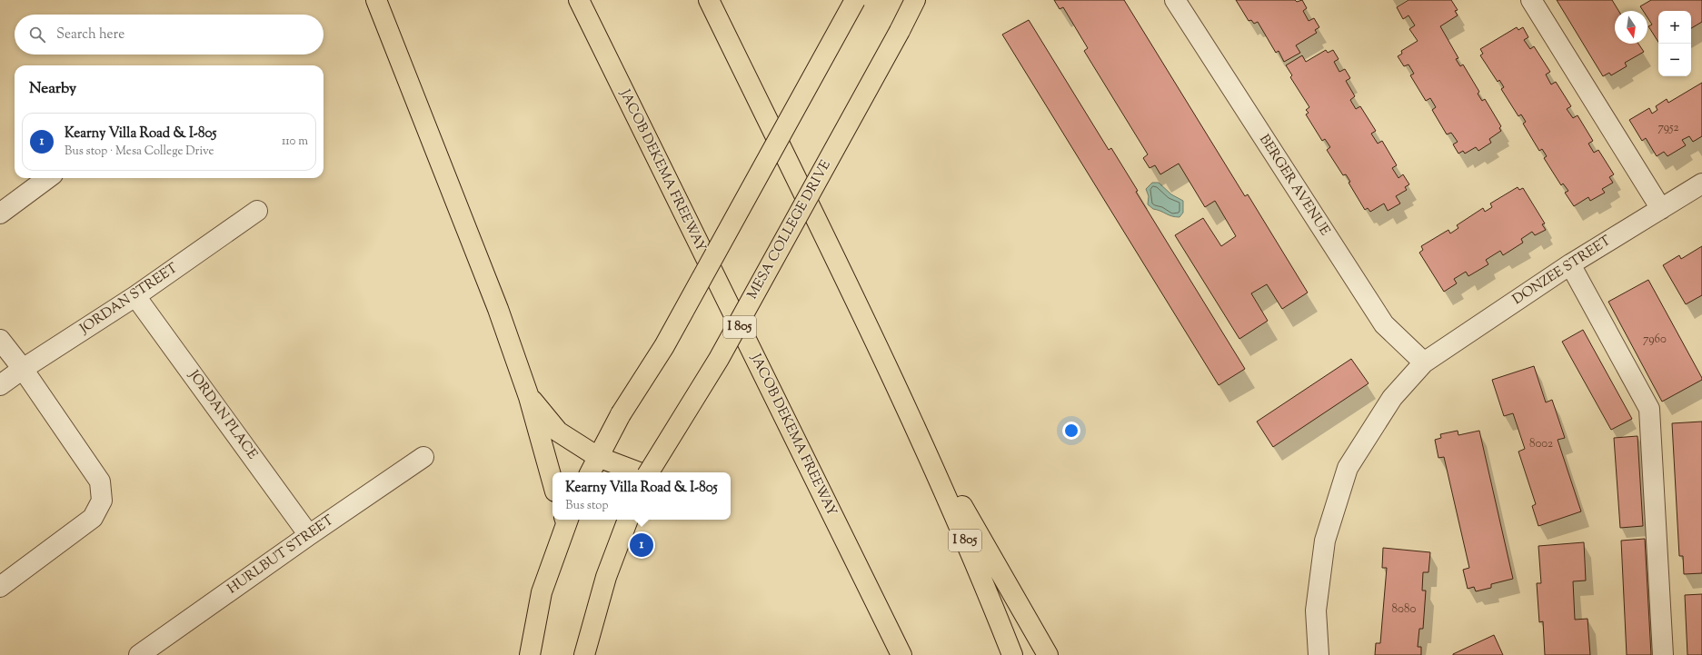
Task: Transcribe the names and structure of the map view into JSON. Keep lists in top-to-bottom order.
{
  "streets": {
    "main road": ["JACOB DEKEMA FREEWAY", "MESA COLLEGE DRIVE", "I 805"],
    "street": [
      "BERGER AVENUE",
      "DONZEE STREET",
      "JORDAN STREET",
      "JORDAN PLACE",
      "HURLBUT STREET"
    ]
  },
  "crossings": [
    ["BERGER AVENUE", "DONZEE STREET"],
    ["JORDAN STREET", "JORDAN PLACE"],
    ["JORDAN PLACE", "HURLBUT STREET"]
  ],
  "house_numbers": [
    "7952",
    "7960",
    "8002",
    "8080"
  ],
  "north": "bottom",
  "page": {
    "map_buttons": ["+", "−"],
    "search": "Search here",
    "heading": "Nearby",
    "list": [
      {
        "mark": "1",
        "name": "Kearny Villa Road & I-805",
        "note": "Bus stop · Mesa College Drive",
        "value": "110 m"
      }
    ],
    "popup": ["Kearny Villa Road & I-805", "Bus stop"],
    "pins": "1"
  }
}
